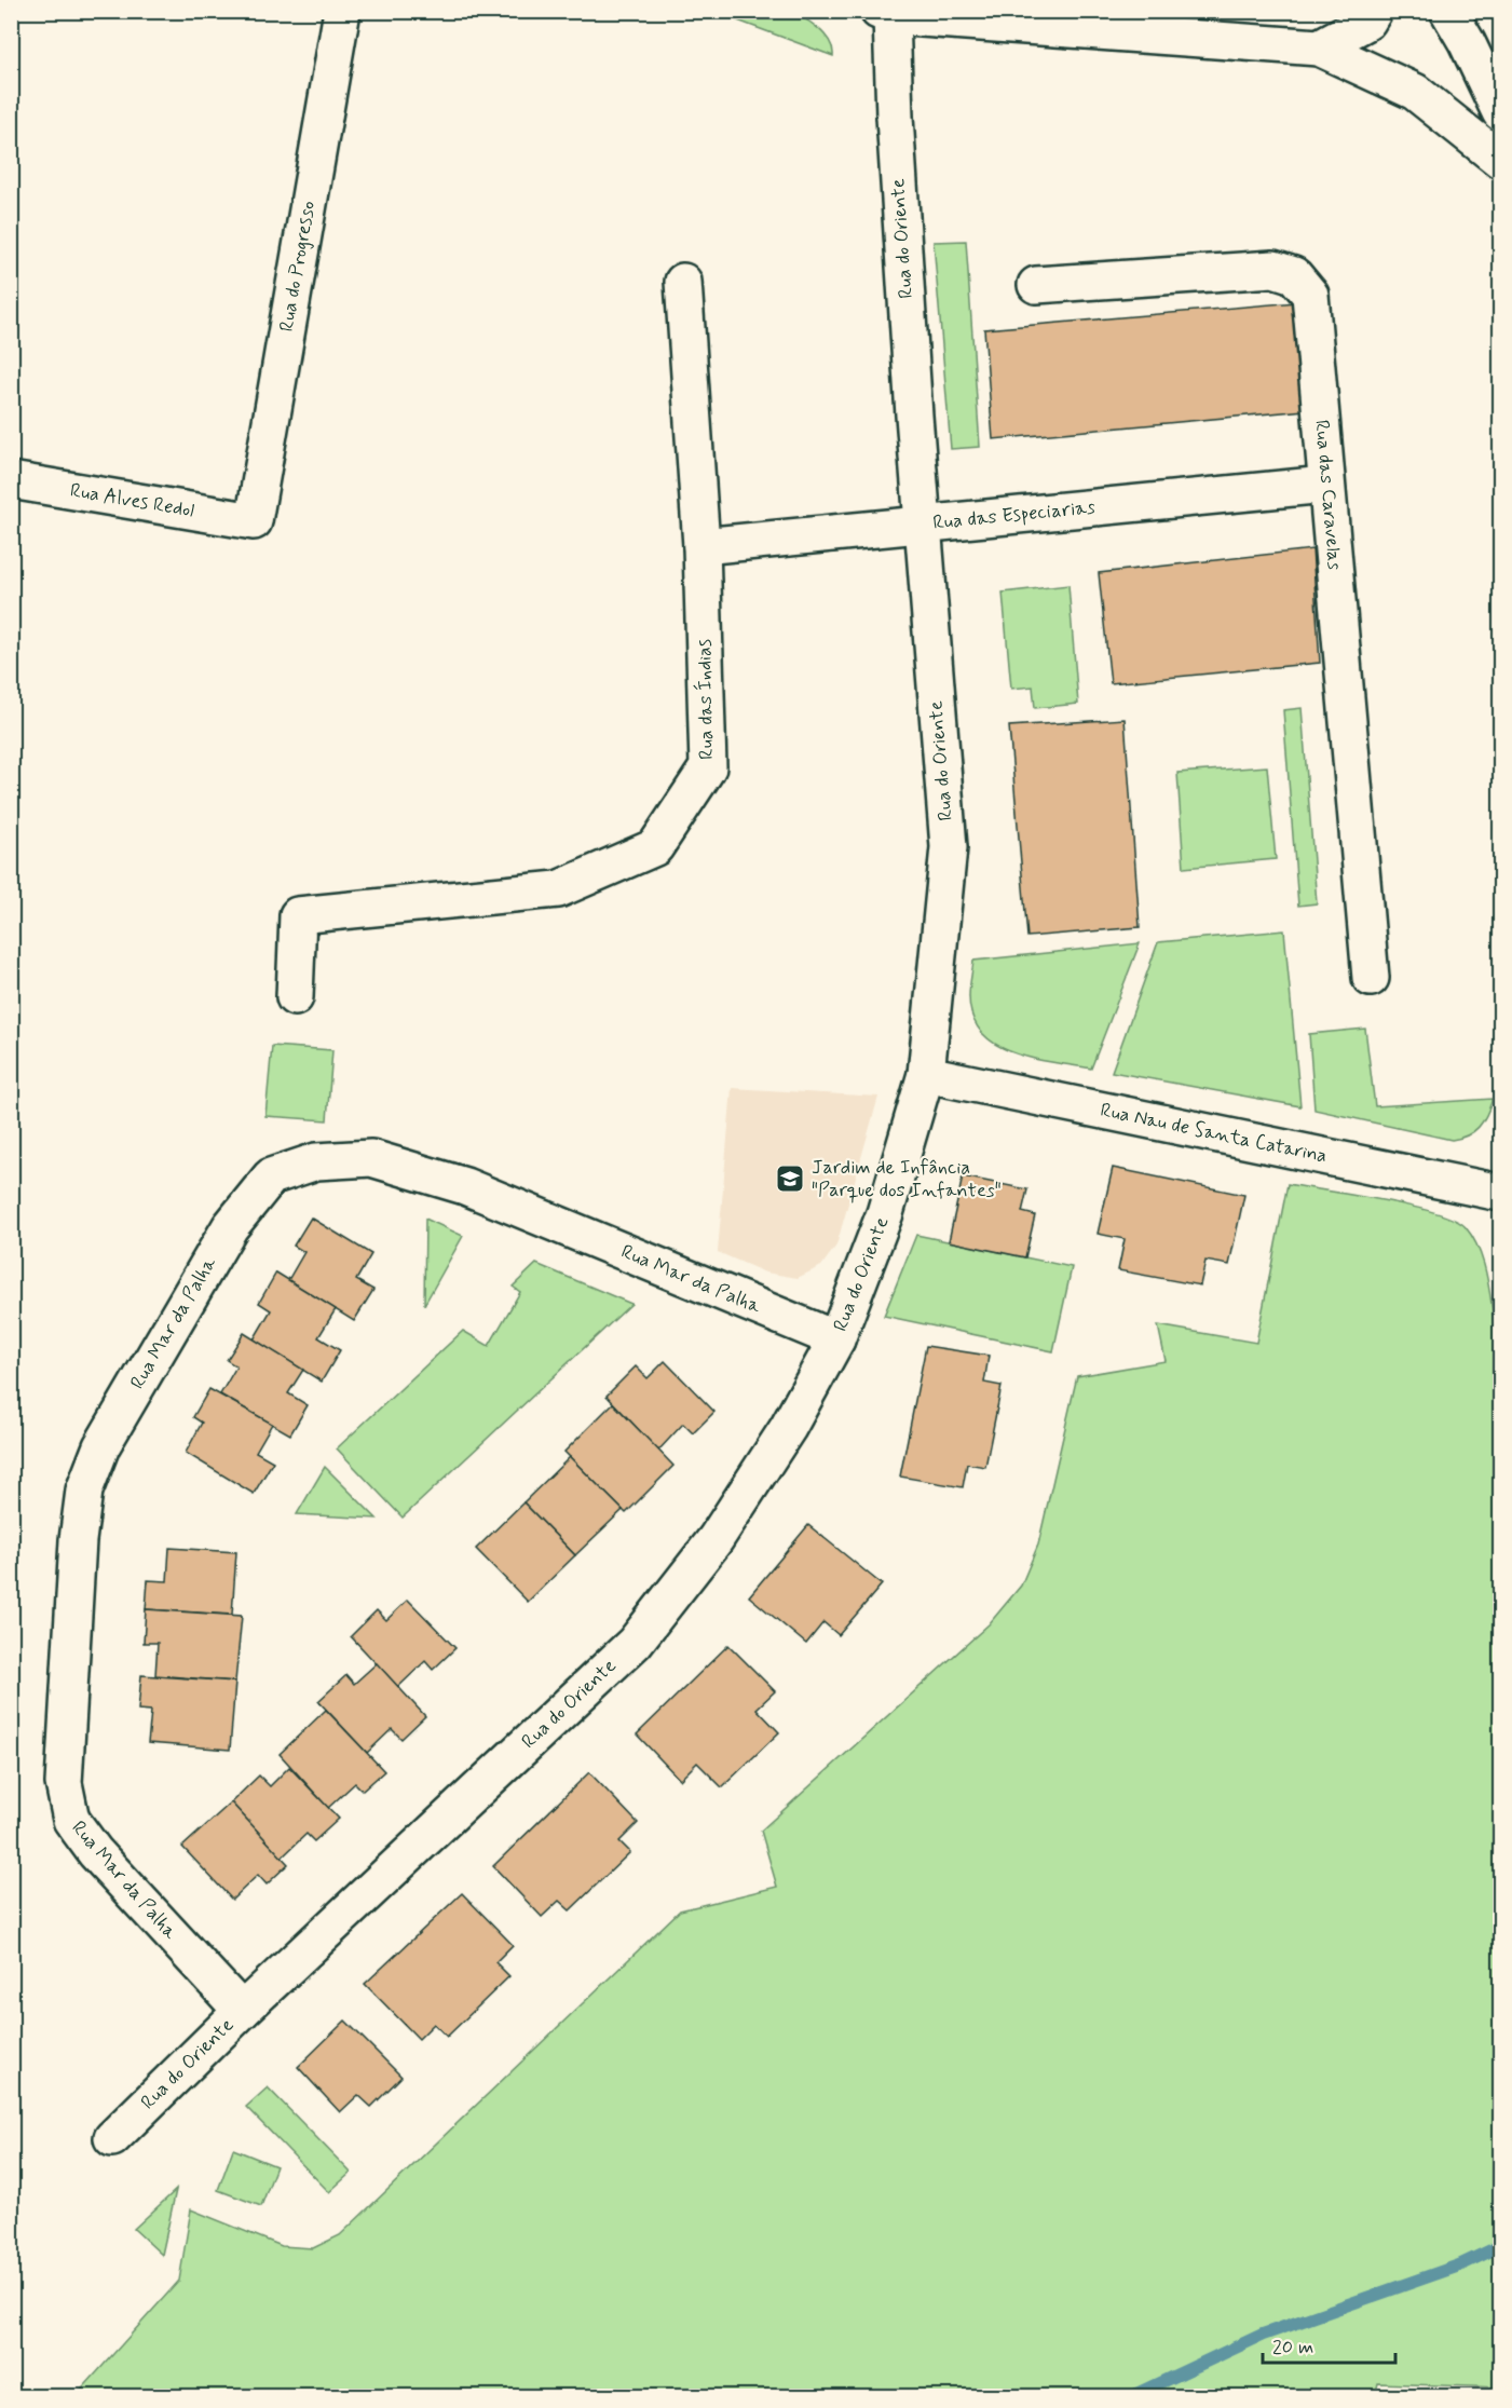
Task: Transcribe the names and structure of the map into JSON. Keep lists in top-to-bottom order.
{
  "streets": {
    "street": [
      "Rua do Oriente",
      "Rua do Progresso",
      "Rua das Caravelas",
      "Rua Alves Redol",
      "Rua das Especiarias",
      "Rua das Índias",
      "Rua Nau de Santa Catarina",
      "Rua Mar da Palha"
    ]
  },
  "crossings": [
    ["Rua do Oriente", "Rua das Especiarias"],
    ["Rua do Oriente", "Rua Nau de Santa Catarina"],
    ["Rua do Oriente", "Rua Mar da Palha"],
    ["Rua do Progresso", "Rua Alves Redol"],
    ["Rua das Caravelas", "Rua das Especiarias"],
    ["Rua das Especiarias", "Rua das Índias"]
  ],
  "places": {
    "school or university": ["Jardim de Infância \"Parque dos Infantes\""]
  },
  "scale_bar": "20 m"
}
